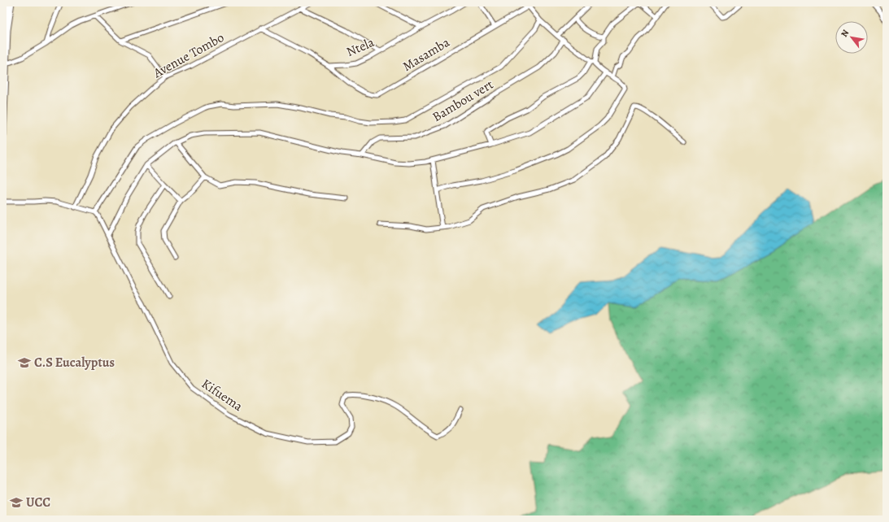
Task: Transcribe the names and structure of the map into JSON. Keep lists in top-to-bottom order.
{
  "streets": {
    "street": [
      "Ntela",
      "Masamba",
      "Avenue Tombo",
      "Bambou vert",
      "Kifuema"
    ]
  },
  "crossings": [
    ["Ntela", "Masamba"]
  ],
  "places": {
    "school or university": ["C.S Eucalyptus", "UCC"]
  },
  "north": "top left"
}
